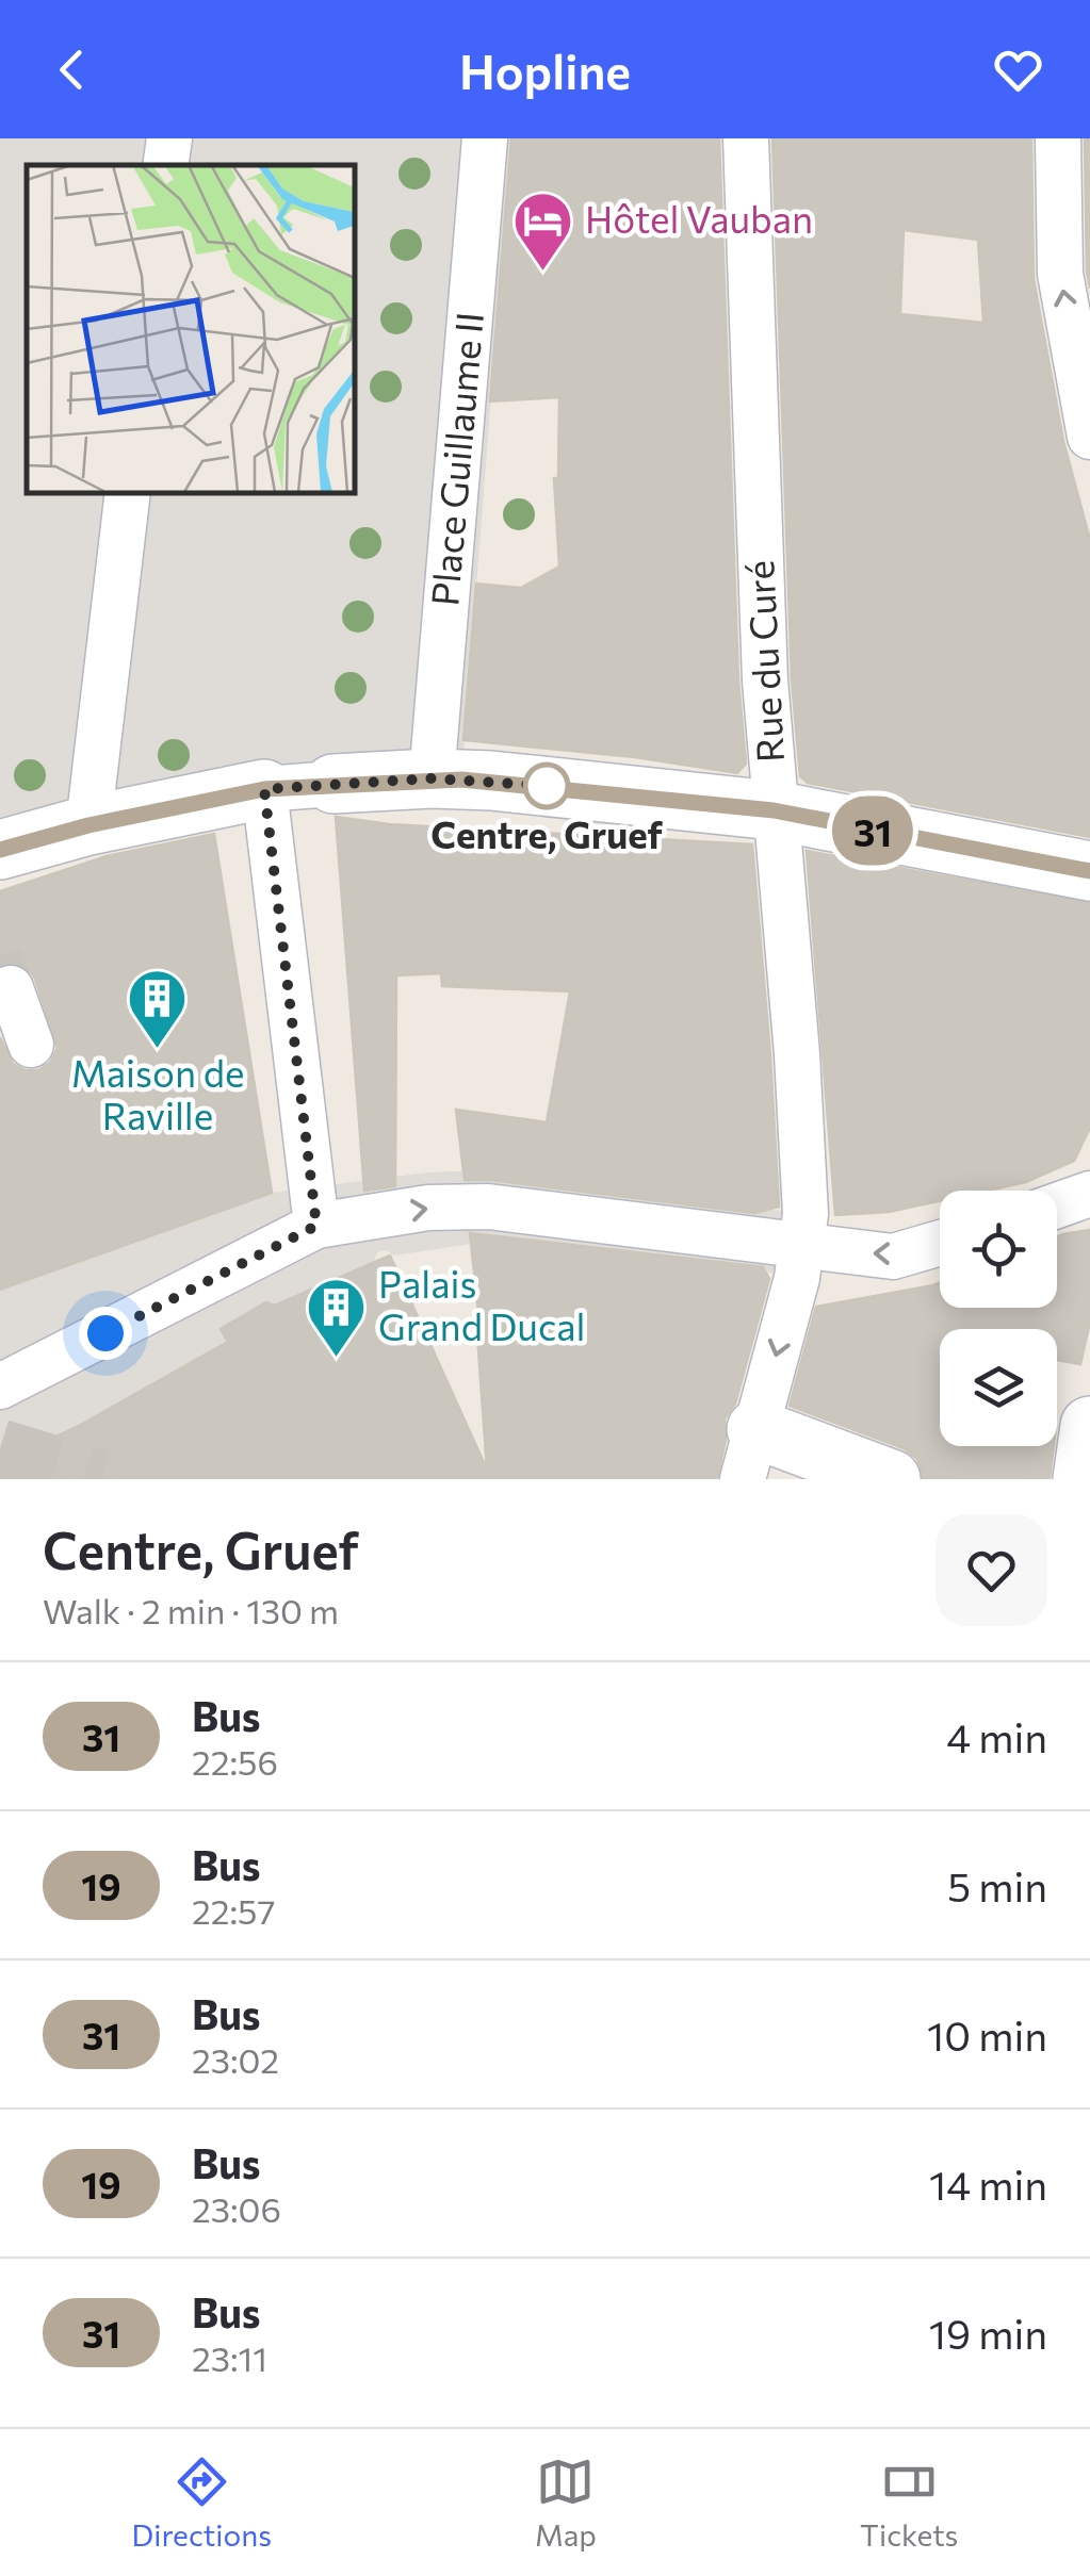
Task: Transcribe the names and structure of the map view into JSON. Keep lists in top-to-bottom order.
{
  "streets": {
    "street": ["Place Guillaume II", "Rue du Curé"]
  },
  "places": {
    "hotel": ["Hôtel Vauban"],
    "other": ["Centre, Gruef"],
    "building": ["Maison de Raville", "Palais Grand Ducal"]
  },
  "lines": ["bus line 31"],
  "page": {
    "header": "Hopline",
    "on_map": "31",
    "heading": ["Centre, Gruef", "Walk · 2 min · 130 m"],
    "list": [
      {
        "mark": "31",
        "name": "Bus",
        "note": "22:56",
        "value": "4 min"
      },
      {
        "mark": "19",
        "name": "Bus",
        "note": "22:57",
        "value": "5 min"
      },
      {
        "mark": "31",
        "name": "Bus",
        "note": "23:02",
        "value": "10 min"
      },
      {
        "mark": "19",
        "name": "Bus",
        "note": "23:06",
        "value": "14 min"
      },
      {
        "mark": "31",
        "name": "Bus",
        "note": "23:11",
        "value": "19 min"
      }
    ],
    "tabs": ["Directions", "Map", "Tickets"]
  }
}
